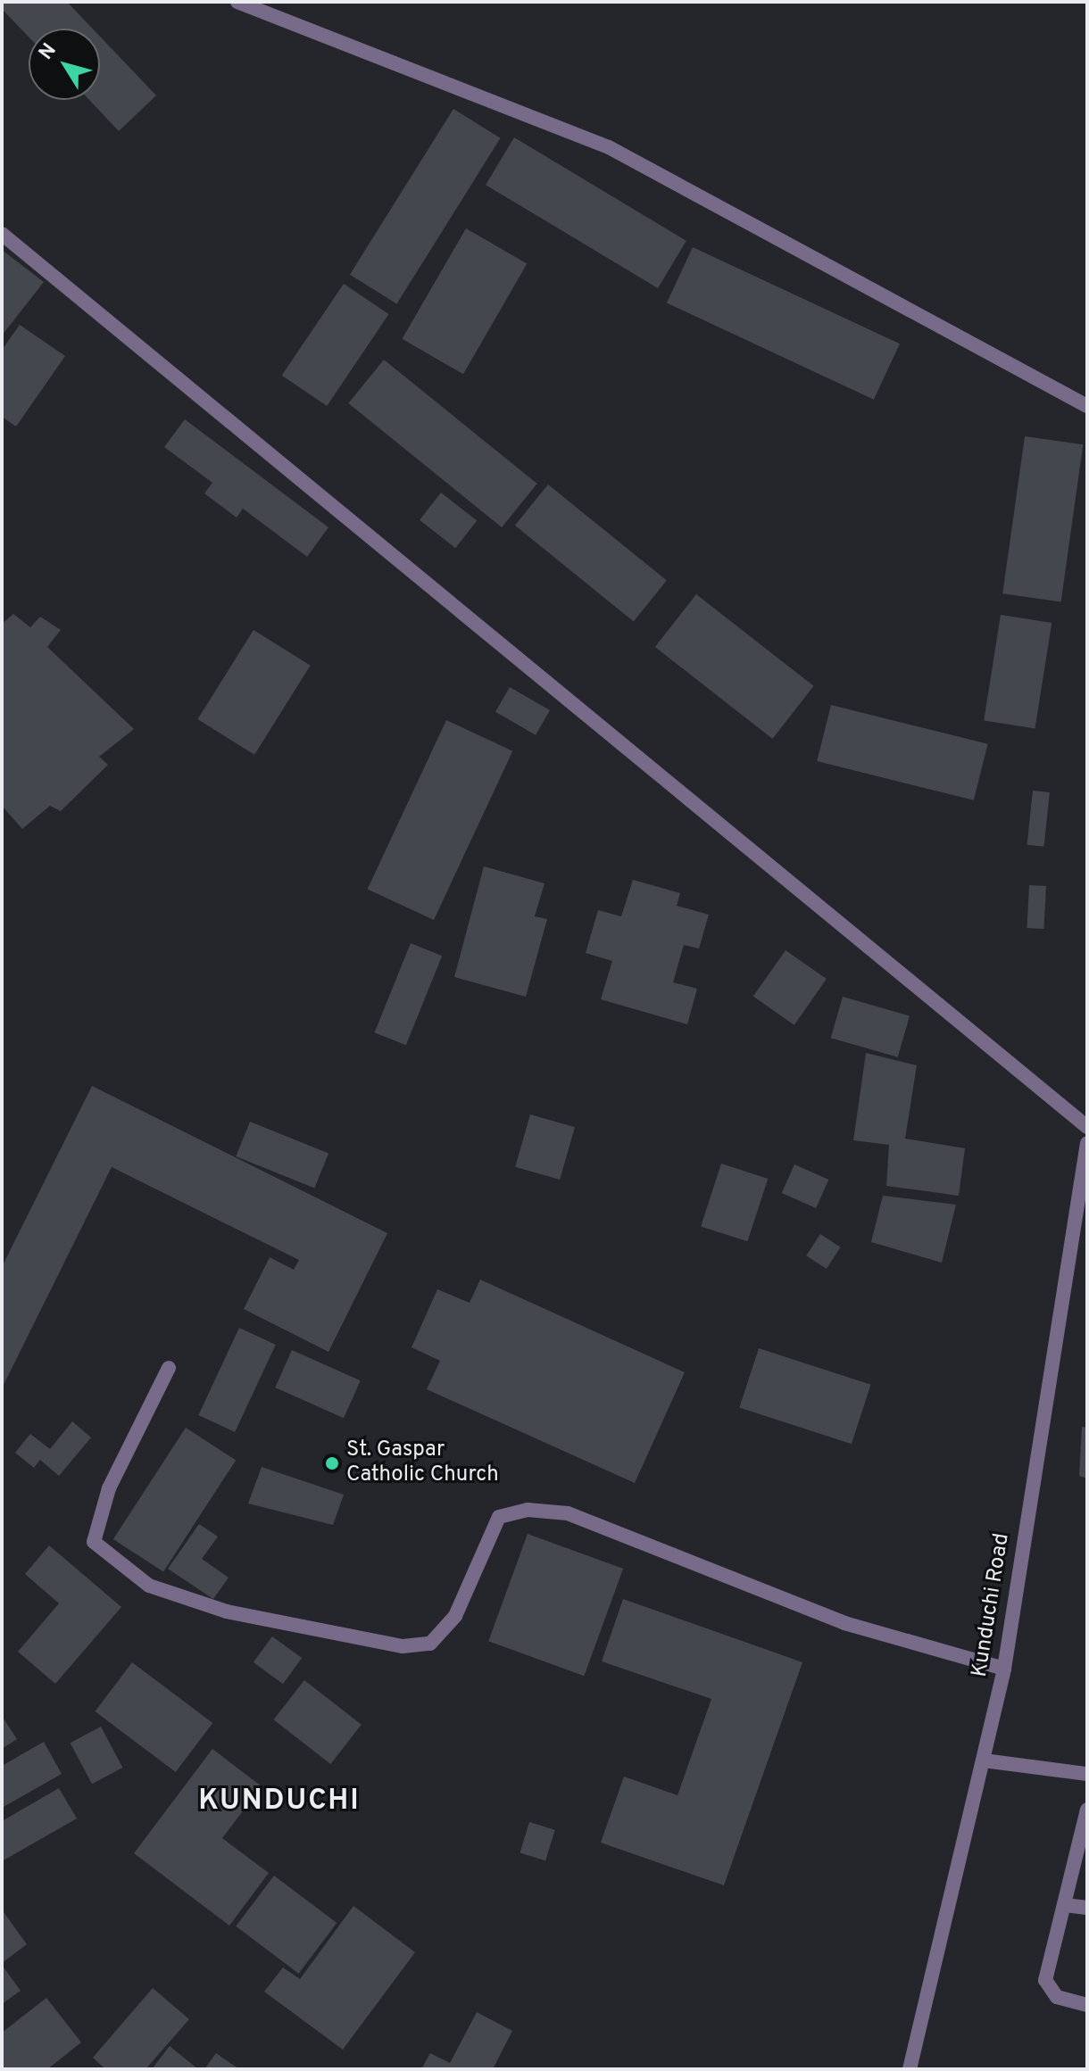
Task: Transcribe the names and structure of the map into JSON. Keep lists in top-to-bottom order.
{
  "streets": {
    "street": ["Kunduchi Road"]
  },
  "districts": ["KUNDUCHI"],
  "places": ["St. Gaspar Catholic Church"],
  "north": "top left"
}
